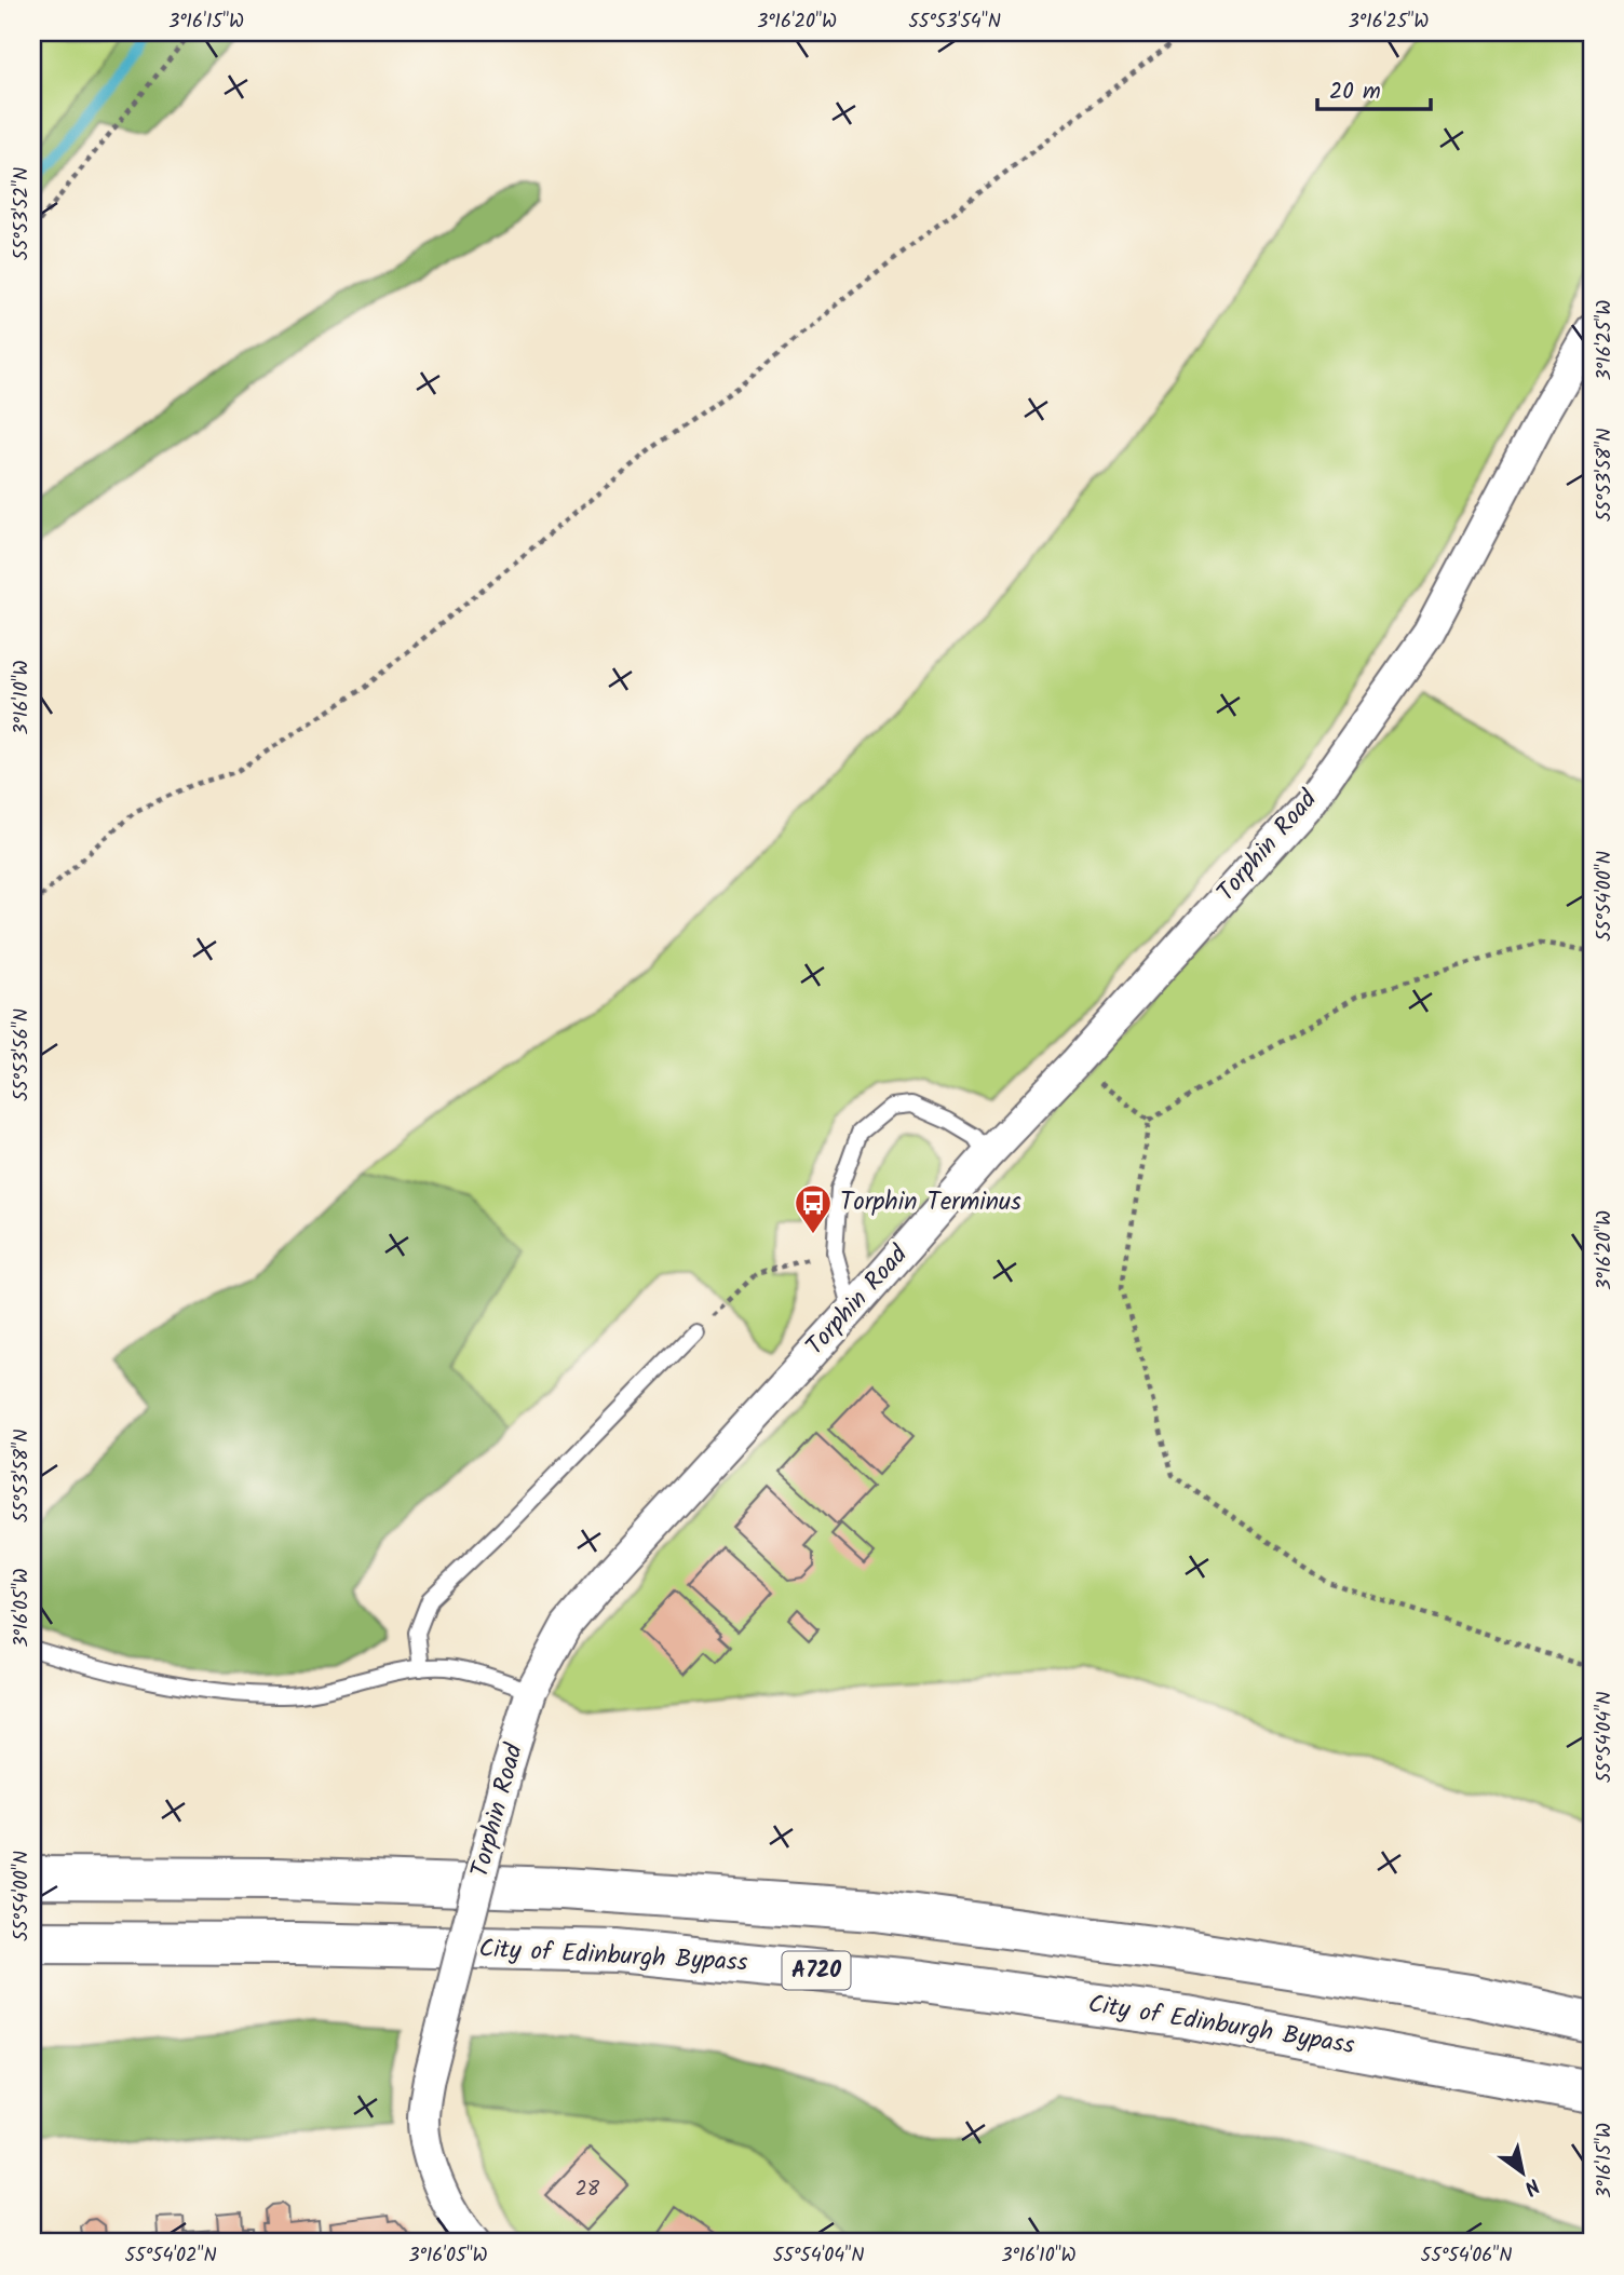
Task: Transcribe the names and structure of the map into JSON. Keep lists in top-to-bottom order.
{
  "streets": {
    "highway": ["City of Edinburgh Bypass", "A720"],
    "street": ["Torphin Road"]
  },
  "places": {
    "bus stop": ["Torphin Terminus"]
  },
  "house_numbers": ["28"],
  "scale_bar": "20 m",
  "north": "bottom right",
  "coordinates": [
    "3°16'15\"W",
    "3°16'20\"W",
    "55°53'54\"N",
    "3°16'25\"W",
    "55°53'52\"N",
    "55°53'58\"N",
    "3°16'10\"W",
    "55°54'00\"N",
    "55°53'56\"N",
    "3°16'05\"W",
    "55°54'04\"N",
    "55°54'02\"N",
    "55°54'06\"N"
  ]
}
